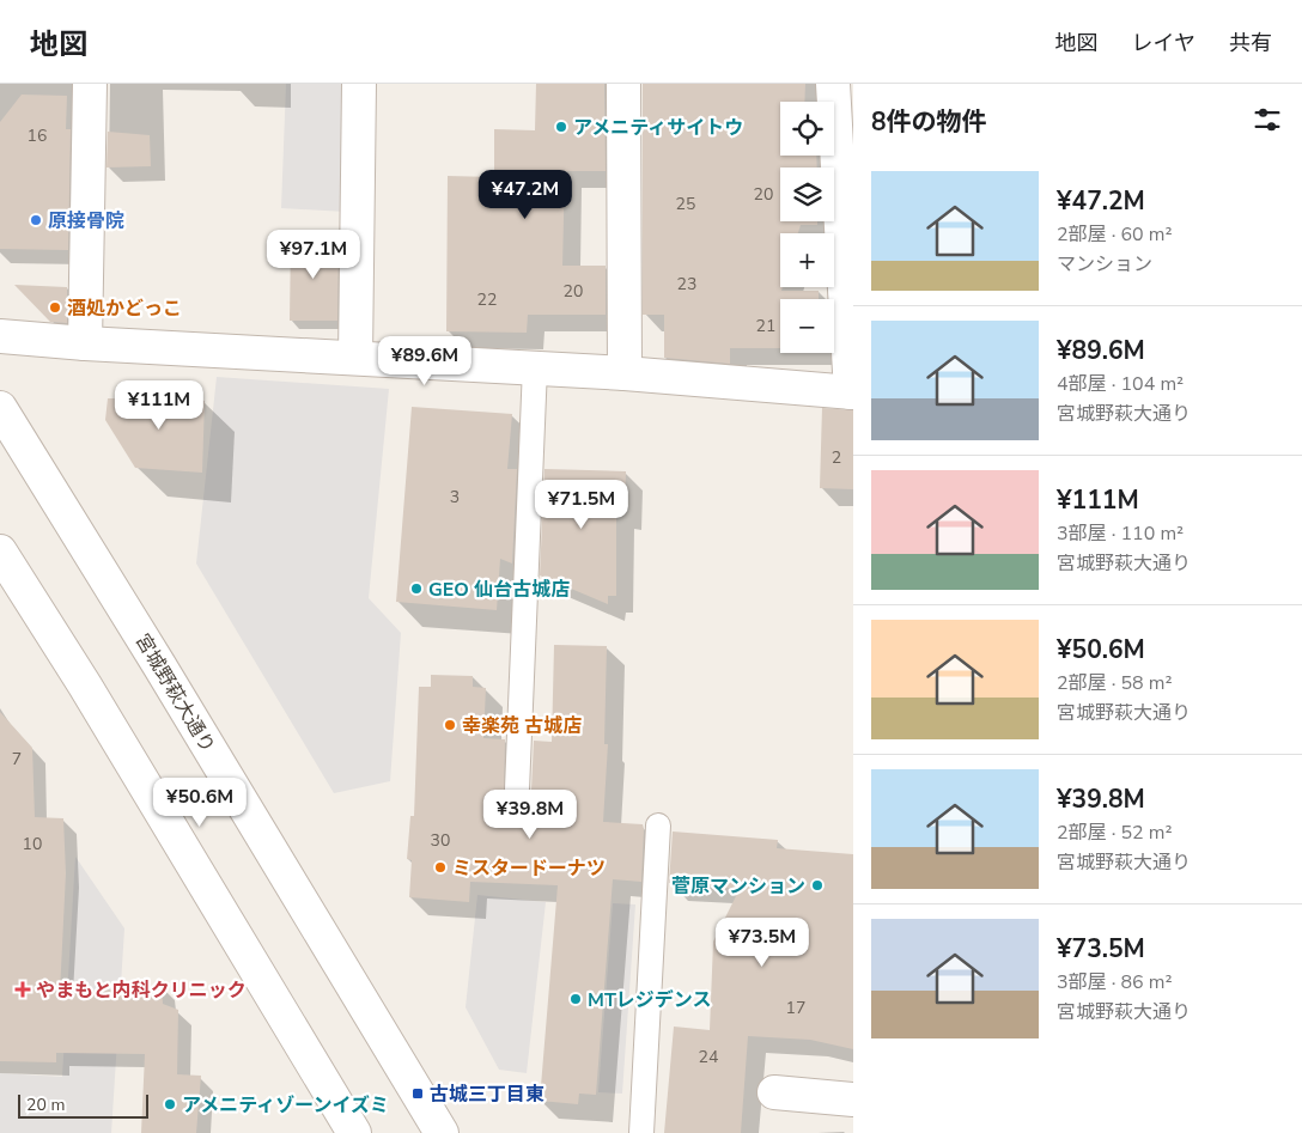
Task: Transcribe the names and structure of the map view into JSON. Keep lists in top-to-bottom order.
{
  "streets": {
    "street": ["宮城野萩大通り"]
  },
  "places": {
    "other": [
      "アメニティサイトウ",
      "原接骨院",
      "酒処かどっこ",
      "GEO 仙台古城店",
      "幸楽苑 古城店",
      "ミスタードーナツ",
      "菅原マンション",
      "MTレジデンス",
      "アメニティゾーンイズミ"
    ],
    "health": ["やまもと内科クリニック"],
    "transit": ["古城三丁目東"]
  },
  "house_numbers": [
    "16",
    "20",
    "25",
    "23",
    "20",
    "22",
    "21",
    "2",
    "3",
    "7",
    "30",
    "10",
    "17",
    "24"
  ],
  "scale_bar": "20 m",
  "page": {
    "header": "地図",
    "nav": ["地図", "レイヤ", "共有"],
    "heading": "8件の物件",
    "map_buttons": ["+", "−"],
    "list": [
      {
        "name": "¥47.2M",
        "note": "2部屋 · 60 m² · マンション"
      },
      {
        "name": "¥89.6M",
        "note": "4部屋 · 104 m² · 宮城野萩大通り"
      },
      {
        "name": "¥111M",
        "note": "3部屋 · 110 m² · 宮城野萩大通り"
      },
      {
        "name": "¥50.6M",
        "note": "2部屋 · 58 m² · 宮城野萩大通り"
      },
      {
        "name": "¥39.8M",
        "note": "2部屋 · 52 m² · 宮城野萩大通り"
      },
      {
        "name": "¥73.5M",
        "note": "3部屋 · 86 m² · 宮城野萩大通り"
      }
    ],
    "price": [
      "¥47.2M",
      "¥97.1M",
      "¥89.6M",
      "¥111M",
      "¥71.5M",
      "¥50.6M",
      "¥39.8M",
      "¥73.5M"
    ],
    "scale": "20 m"
  }
}
